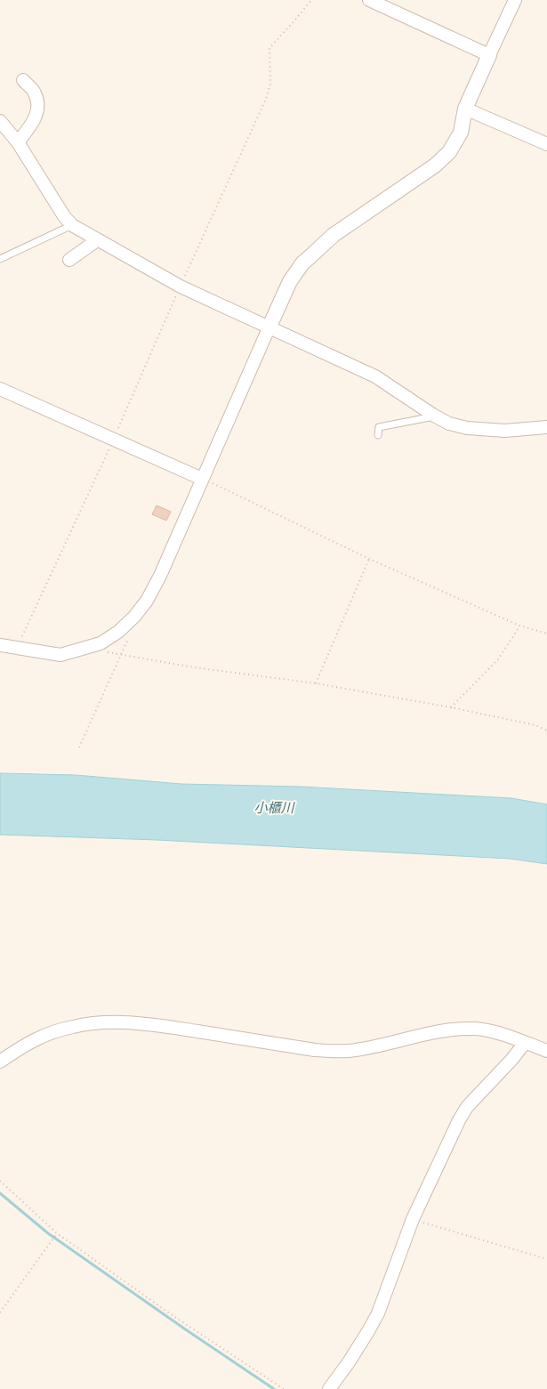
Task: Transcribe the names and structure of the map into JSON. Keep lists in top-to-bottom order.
{
  "water": ["小櫃川"]
}
